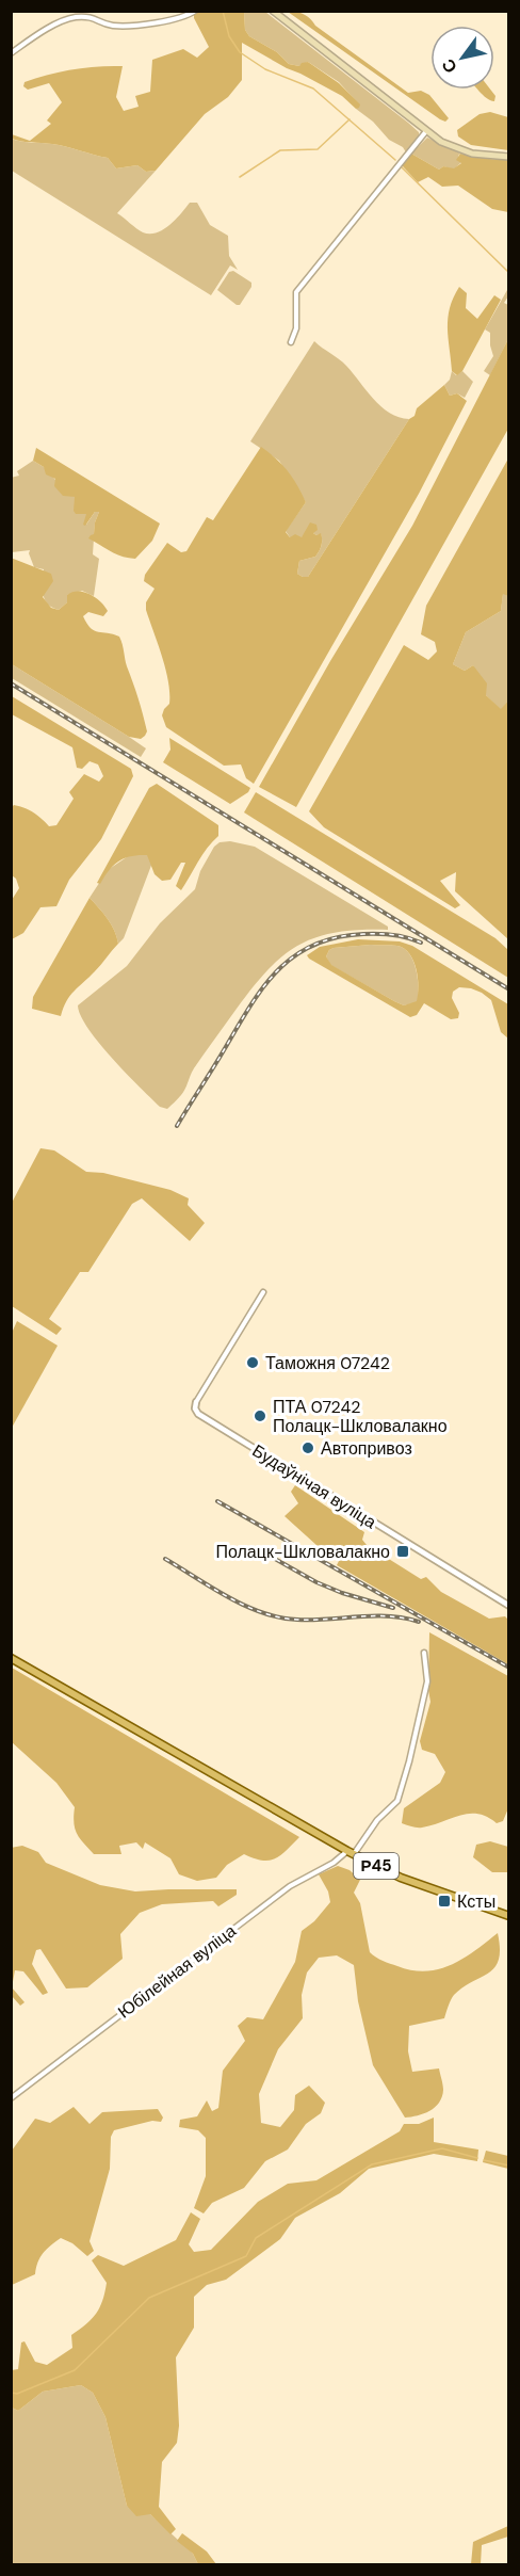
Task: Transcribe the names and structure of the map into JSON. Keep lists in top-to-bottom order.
{
  "streets": {
    "main road": ["Р45"],
    "street": ["Будаўнічая вуліца", "Юбілейная вуліца"]
  },
  "crossings": [
    ["Р45", "Юбілейная вуліца"]
  ],
  "places": {
    "other": ["Таможня 07242", "ПТА 07242 Полацк-Шкловалакно", "Автопривоз"],
    "transit": ["Полацк-Шкловалакно", "Ксты"]
  },
  "north": "bottom left"
}
